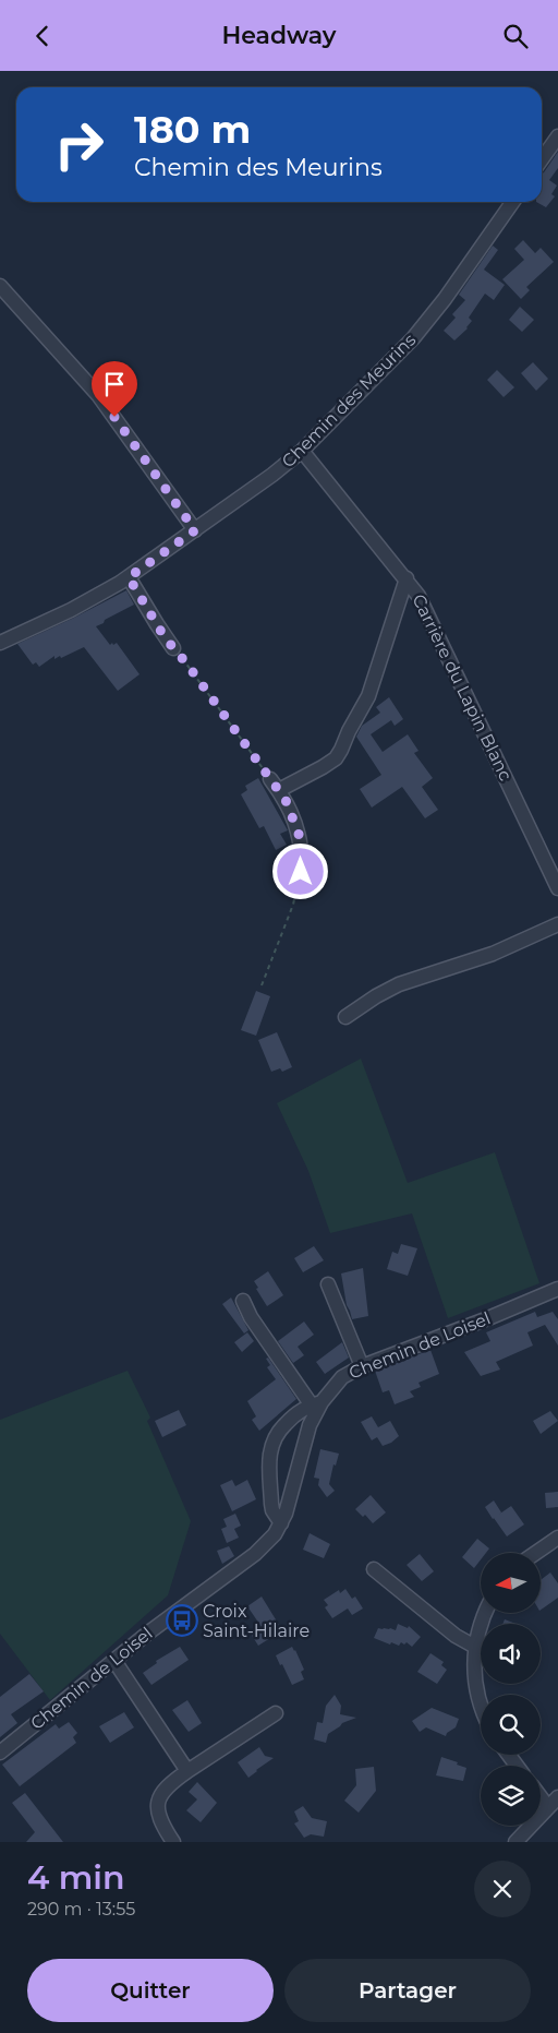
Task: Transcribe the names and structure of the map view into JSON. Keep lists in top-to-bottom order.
{
  "streets": {
    "street": ["Chemin des Meurins", "Carrière du Lapin Blanc", "Chemin de Loisel"]
  },
  "crossings": [
    ["Chemin des Meurins", "Carrière du Lapin Blanc"]
  ],
  "places": {
    "bus stop": ["Croix Saint-Hilaire"]
  },
  "north": "left",
  "page": {
    "header": "Headway",
    "turn": ["180 m", "Chemin des Meurins"],
    "heading": ["4 min", "290 m · 13:55"],
    "buttons": ["Quitter", "Partager"]
  }
}
